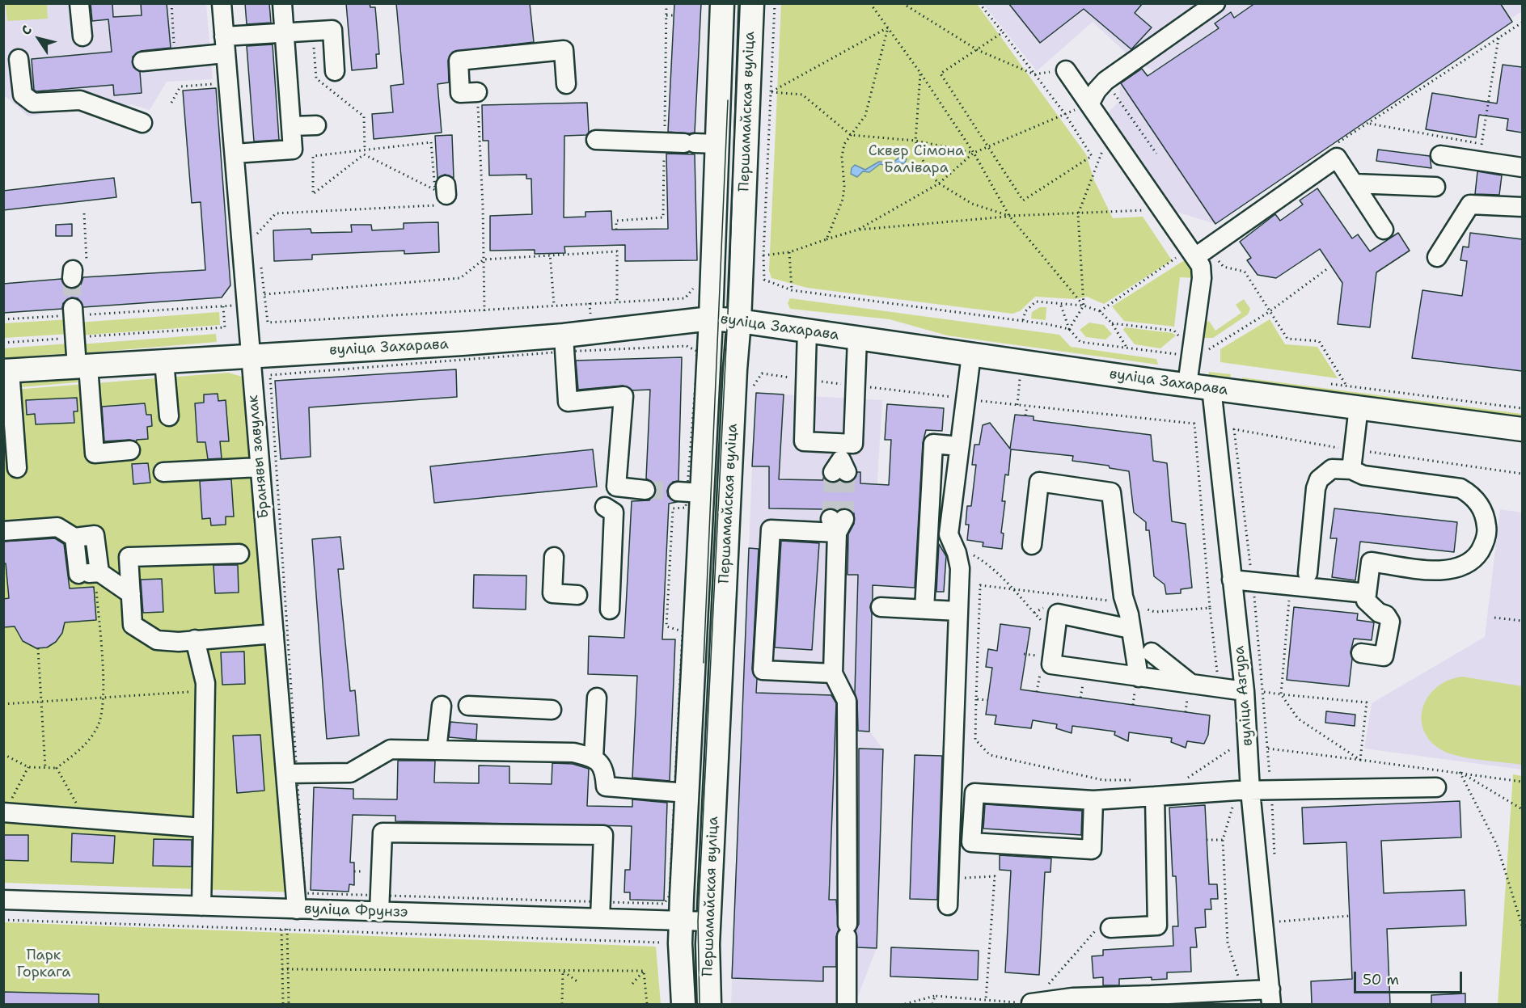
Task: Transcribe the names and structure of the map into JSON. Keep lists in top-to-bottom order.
{
  "streets": {
    "main road": ["Першамайская вуліца", "вуліца Захарава"],
    "street": ["Бранявы завулак", "вуліца Азгура", "вуліца Фрунзэ"]
  },
  "crossings": [
    ["Першамайская вуліца", "вуліца Захарава"],
    ["Першамайская вуліца", "вуліца Фрунзэ"],
    ["вуліца Захарава", "Бранявы завулак"],
    ["вуліца Захарава", "вуліца Азгура"],
    ["Бранявы завулак", "вуліца Фрунзэ"]
  ],
  "parks": ["Сквер Сімона Балівара", "Парк Горкага"],
  "scale_bar": "50 m",
  "north": "top left"
}
